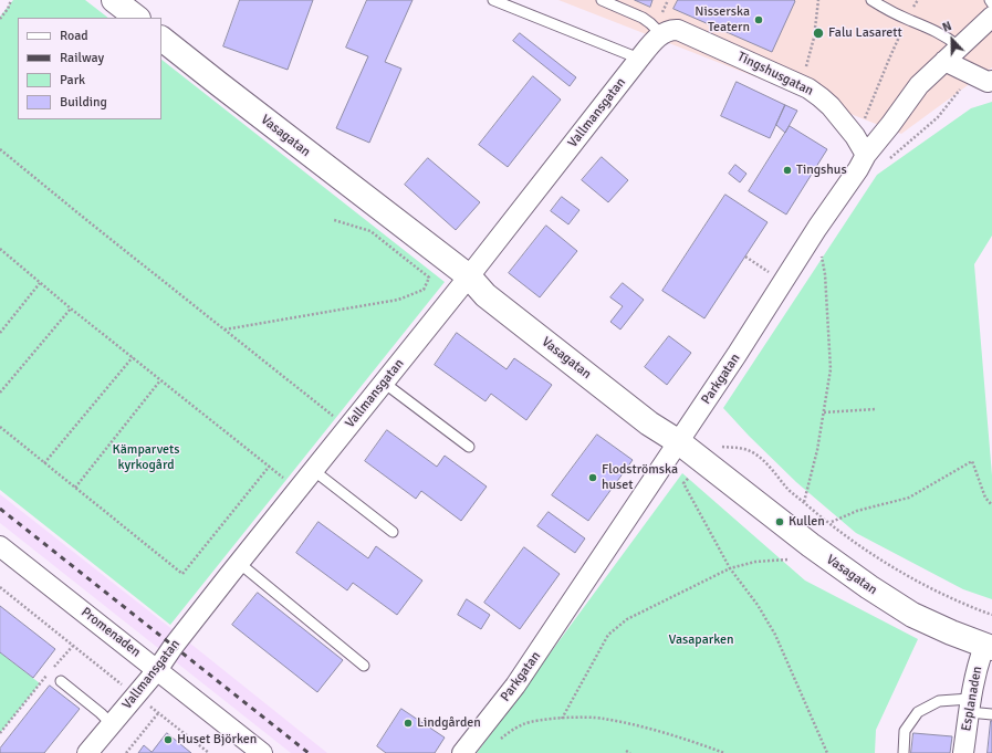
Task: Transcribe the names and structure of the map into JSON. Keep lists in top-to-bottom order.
{
  "streets": {
    "street": [
      "Tingshusgatan",
      "Vallmansgatan",
      "Vasagatan",
      "Parkgatan",
      "Promenaden",
      "Esplanaden"
    ]
  },
  "crossings": [
    ["Tingshusgatan", "Vallmansgatan"],
    ["Tingshusgatan", "Parkgatan"],
    ["Vallmansgatan", "Vasagatan"],
    ["Vallmansgatan", "Promenaden"],
    ["Vasagatan", "Parkgatan"],
    ["Vasagatan", "Esplanaden"]
  ],
  "parks": ["Kämparvets kyrkogård", "Vasaparken"],
  "places": [
    "Nisserska Teatern",
    "Falu Lasarett",
    "Tingshus",
    "Flodströmska huset",
    "Kullen",
    "Lindgården",
    "Huset Björken"
  ],
  "legend": [
    "Road",
    "Railway",
    "Park",
    "Building"
  ],
  "north": "top"
}
